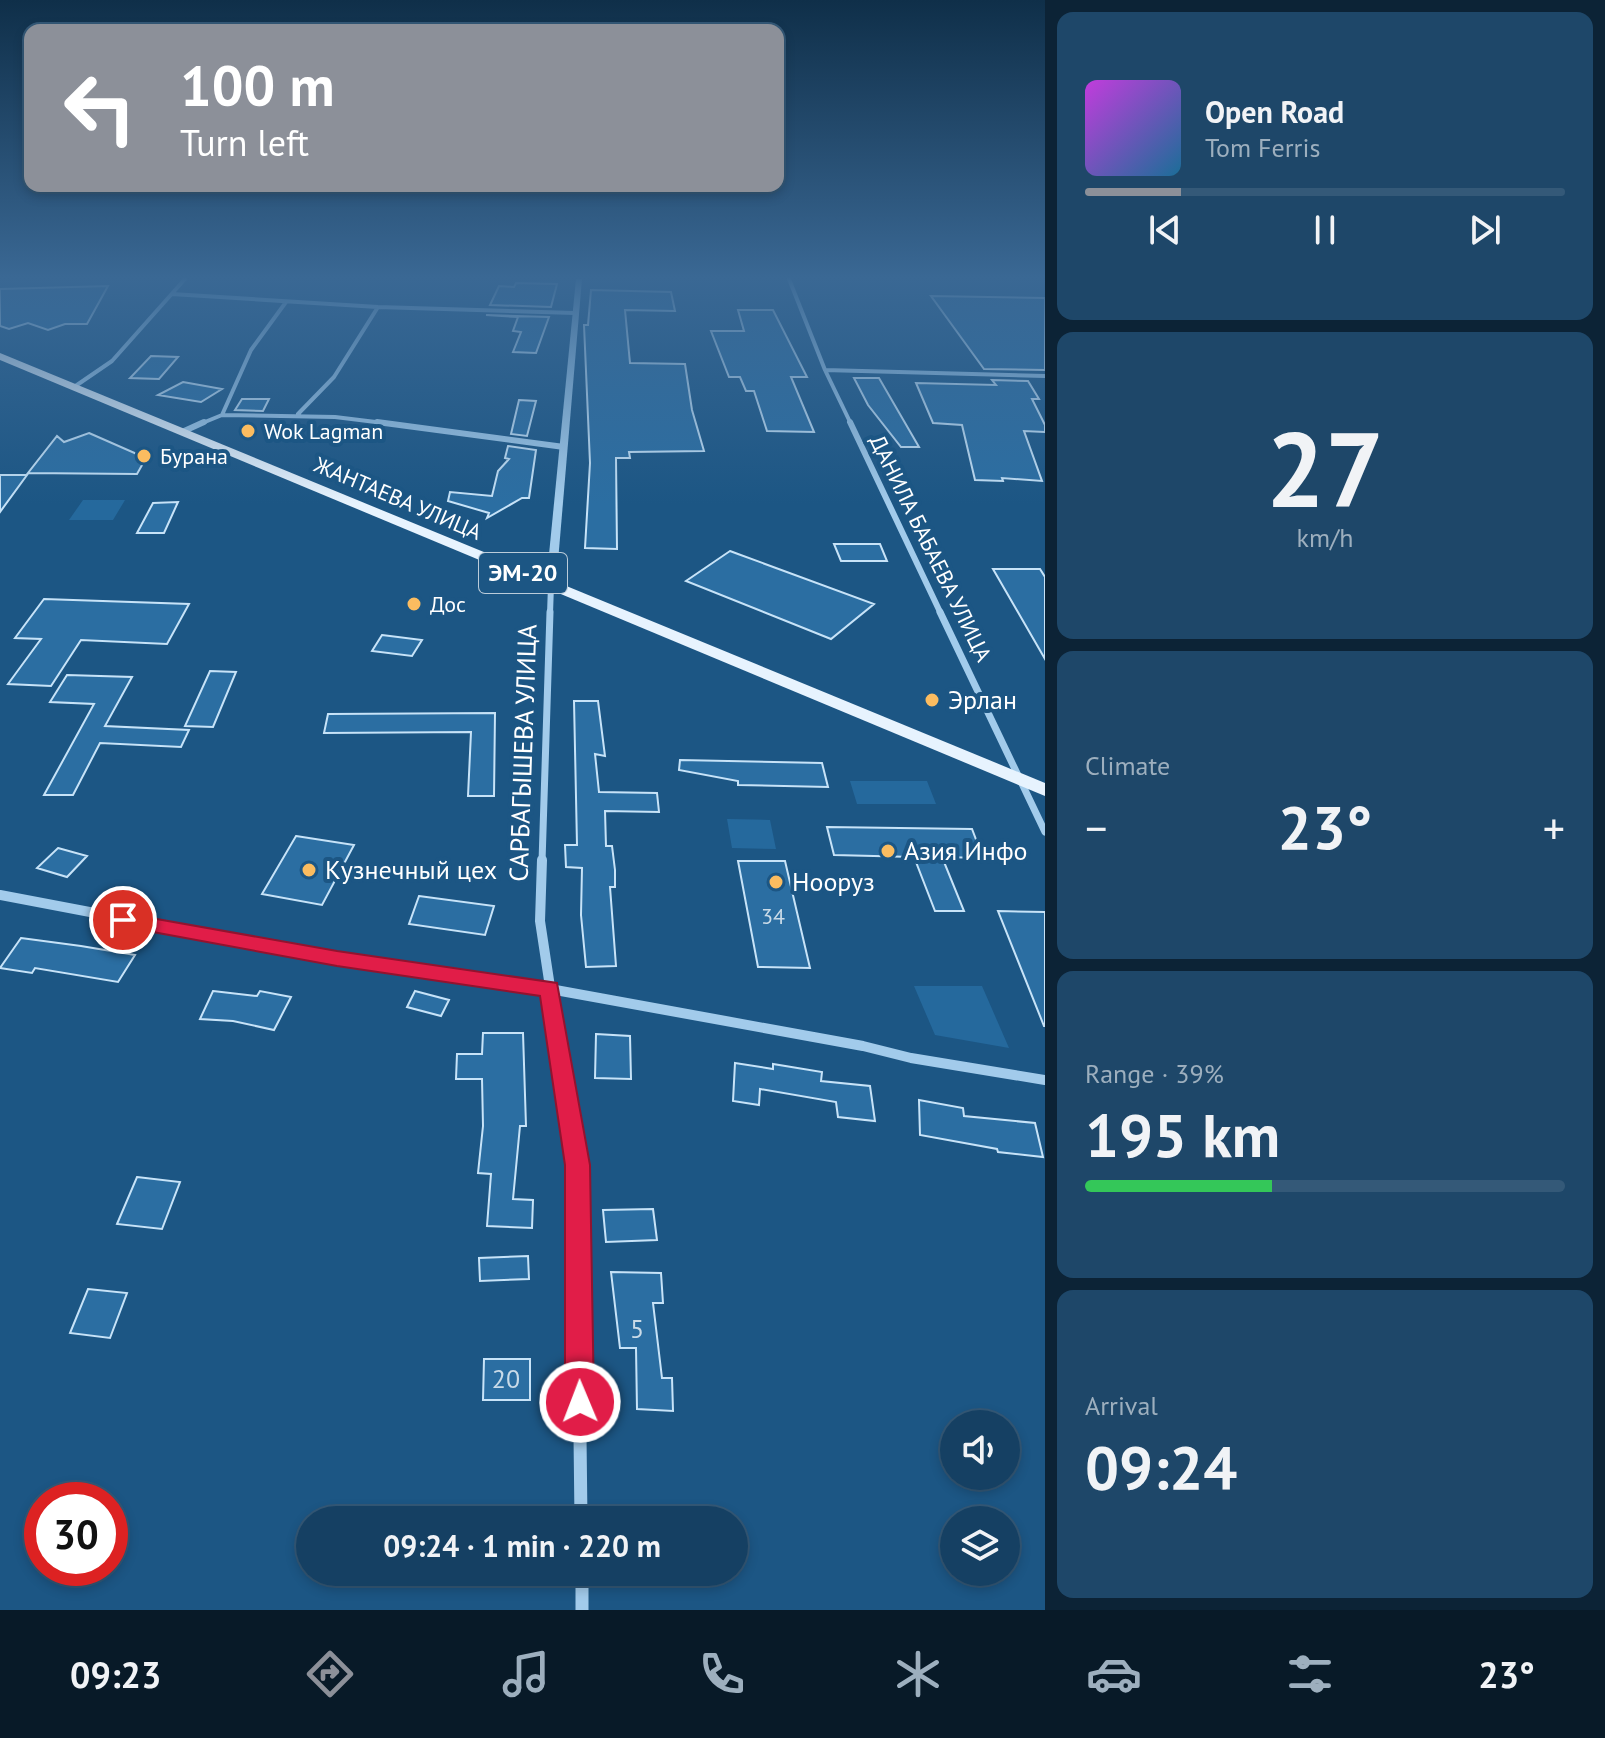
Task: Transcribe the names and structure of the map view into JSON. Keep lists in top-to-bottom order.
{
  "streets": {
    "main road": ["ЖАНТАЕВА УЛИЦА", "ЭМ-20"],
    "street": ["ДАНИЛА БАБАЕВА УЛИЦА", "САРБАГЫШЕВА УЛИЦА"]
  },
  "crossings": [
    ["ЖАНТАЕВА УЛИЦА", "ДАНИЛА БАБАЕВА УЛИЦА"],
    ["ЖАНТАЕВА УЛИЦА", "САРБАГЫШЕВА УЛИЦА"]
  ],
  "places": [
    "Wok Lagman",
    "Бурана",
    "Дос",
    "Эрлан",
    "Азия Инфо",
    "Кузнечный цех",
    "Нооруз"
  ],
  "house_numbers": ["34", "5", "20"],
  "page": {
    "turn": ["100 m", "Turn left"],
    "song": ["Open Road", "Tom Ferris"],
    "tile": [
      ["27", "km/h"],
      "Climate",
      ["Range · 39%", "195 km"],
      ["Arrival", "09:24"]
    ],
    "heat": ["−", "23°", "+"],
    "limit": "30",
    "trip": "09:24 · 1 min · 220 m",
    "tabs": ["09:23", "23°"]
  }
}
